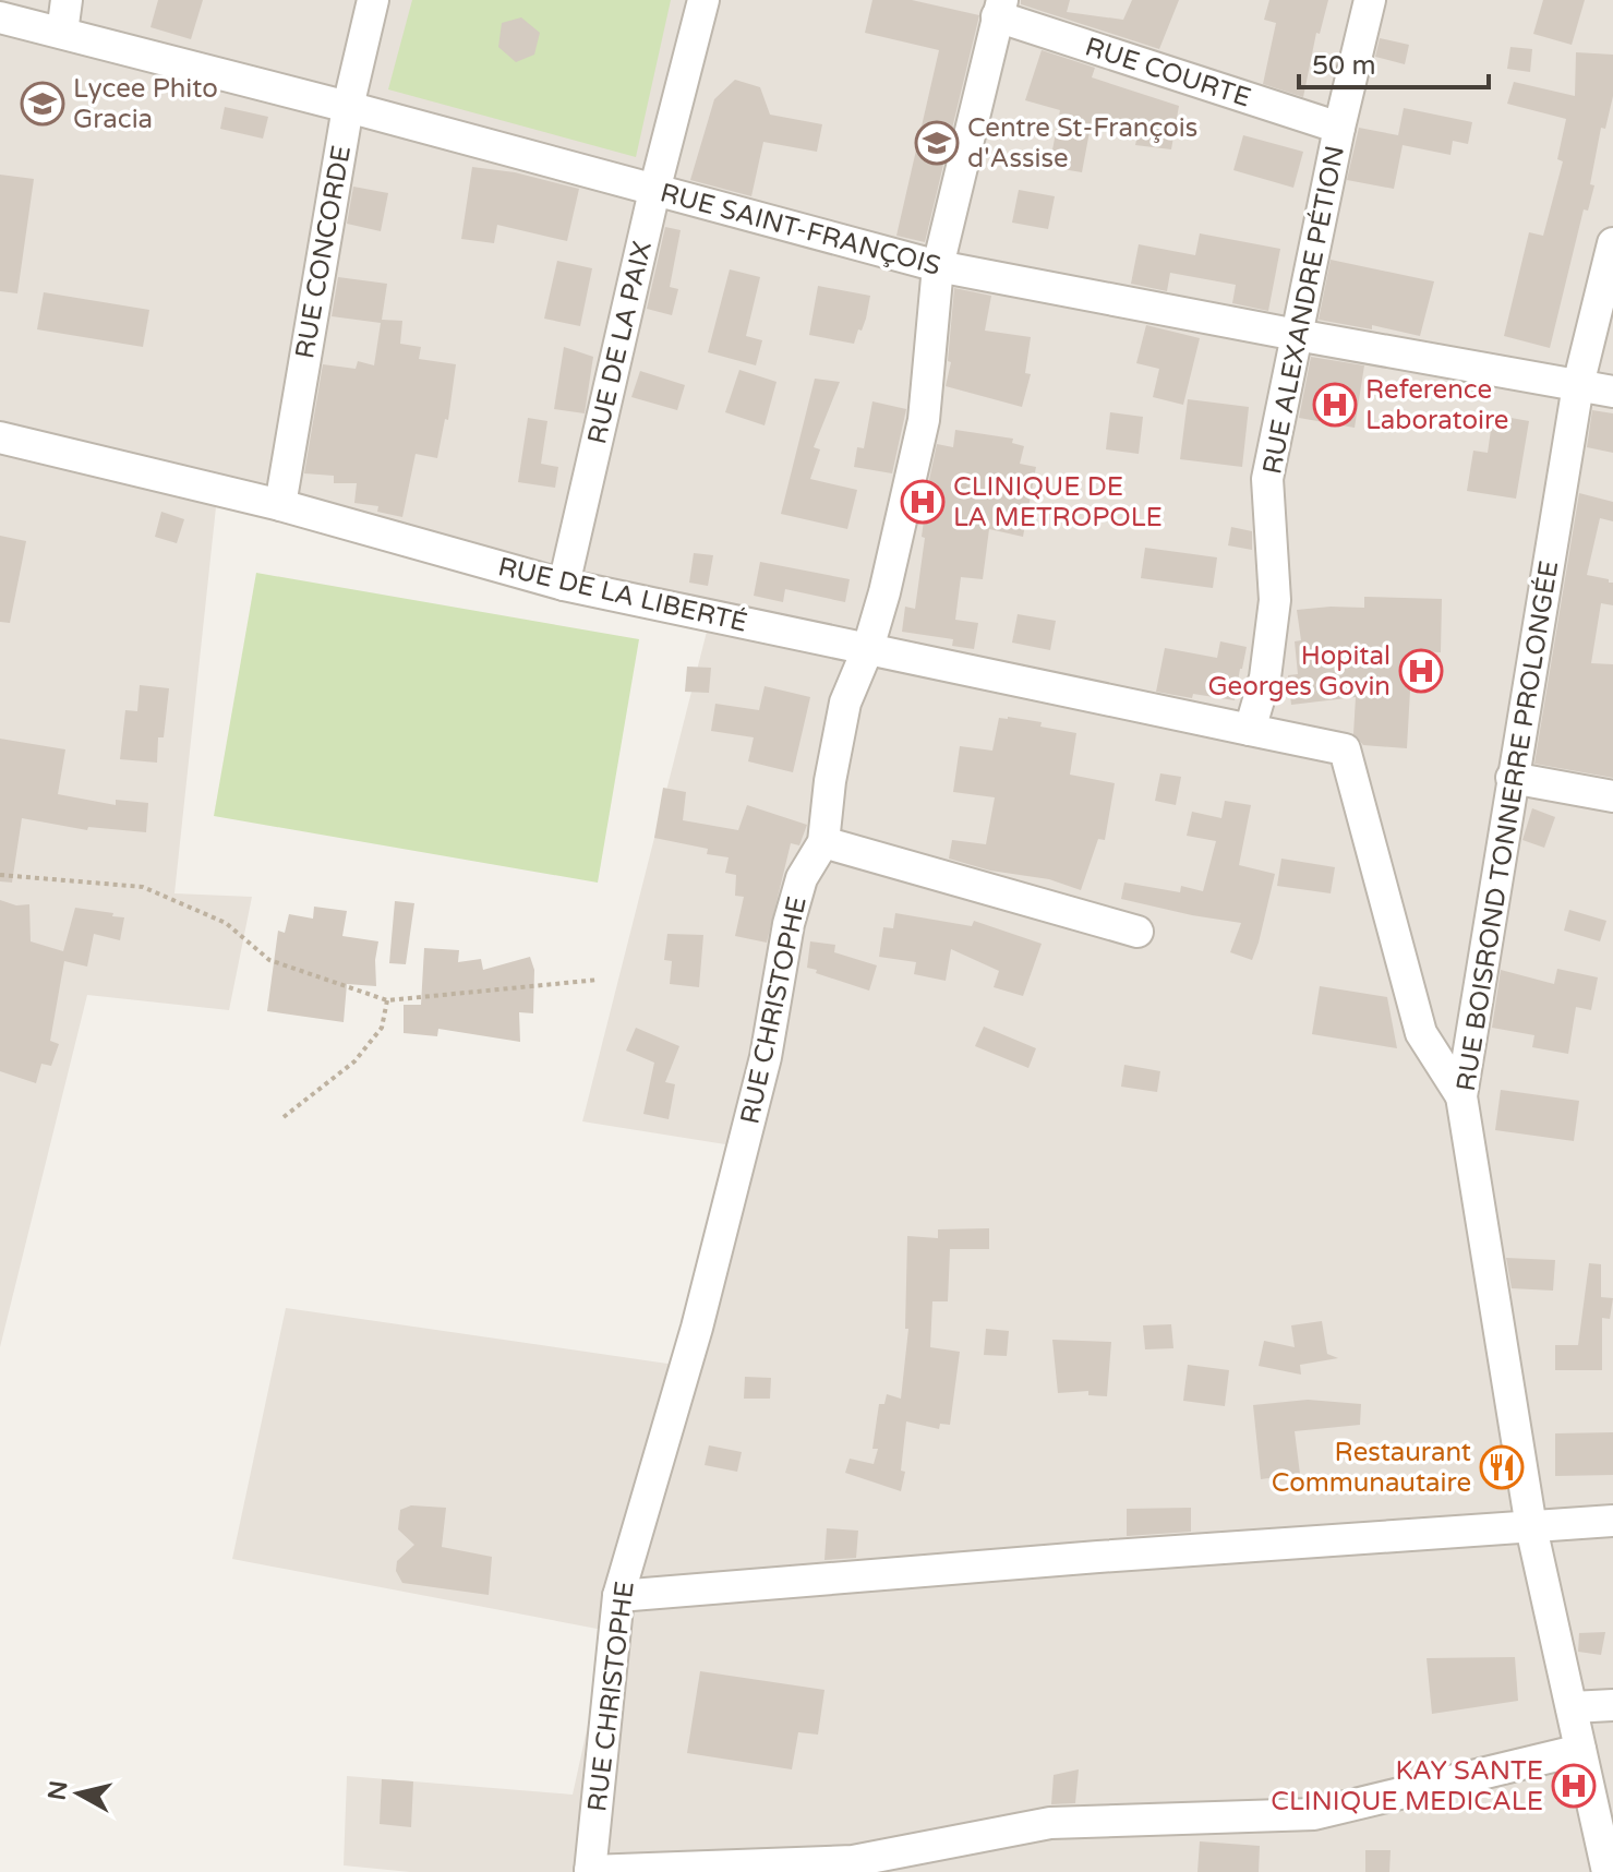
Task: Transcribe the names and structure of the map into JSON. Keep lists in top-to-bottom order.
{
  "streets": {
    "street": [
      "RUE COURTE",
      "RUE SAINT-FRANÇOIS",
      "RUE CONCORDE",
      "RUE ALEXANDRE PÉTION",
      "RUE DE LA PAIX",
      "RUE DE LA LIBERTÉ",
      "RUE BOISROND TONNERRE PROLONGÉE",
      "RUE CHRISTOPHE"
    ]
  },
  "crossings": [
    ["RUE COURTE", "RUE ALEXANDRE PÉTION"],
    ["RUE COURTE", "RUE CHRISTOPHE"],
    ["RUE SAINT-FRANÇOIS", "RUE CONCORDE"],
    ["RUE SAINT-FRANÇOIS", "RUE ALEXANDRE PÉTION"],
    ["RUE SAINT-FRANÇOIS", "RUE DE LA PAIX"],
    ["RUE SAINT-FRANÇOIS", "RUE BOISROND TONNERRE PROLONGÉE"],
    ["RUE SAINT-FRANÇOIS", "RUE CHRISTOPHE"],
    ["RUE CONCORDE", "RUE DE LA LIBERTÉ"],
    ["RUE ALEXANDRE PÉTION", "RUE DE LA LIBERTÉ"],
    ["RUE DE LA PAIX", "RUE DE LA LIBERTÉ"],
    ["RUE DE LA LIBERTÉ", "RUE CHRISTOPHE"]
  ],
  "places": {
    "school or university": ["Lycee Phito Gracia", "Centre St-François d'Assise"],
    "hospital": [
      "Reference Laboratoire",
      "CLINIQUE DE LA METROPOLE",
      "Hopital Georges Govin",
      "KAY SANTE CLINIQUE MEDICALE"
    ],
    "restaurant": ["Restaurant Communautaire"]
  },
  "scale_bar": "50 m",
  "north": "left"
}
